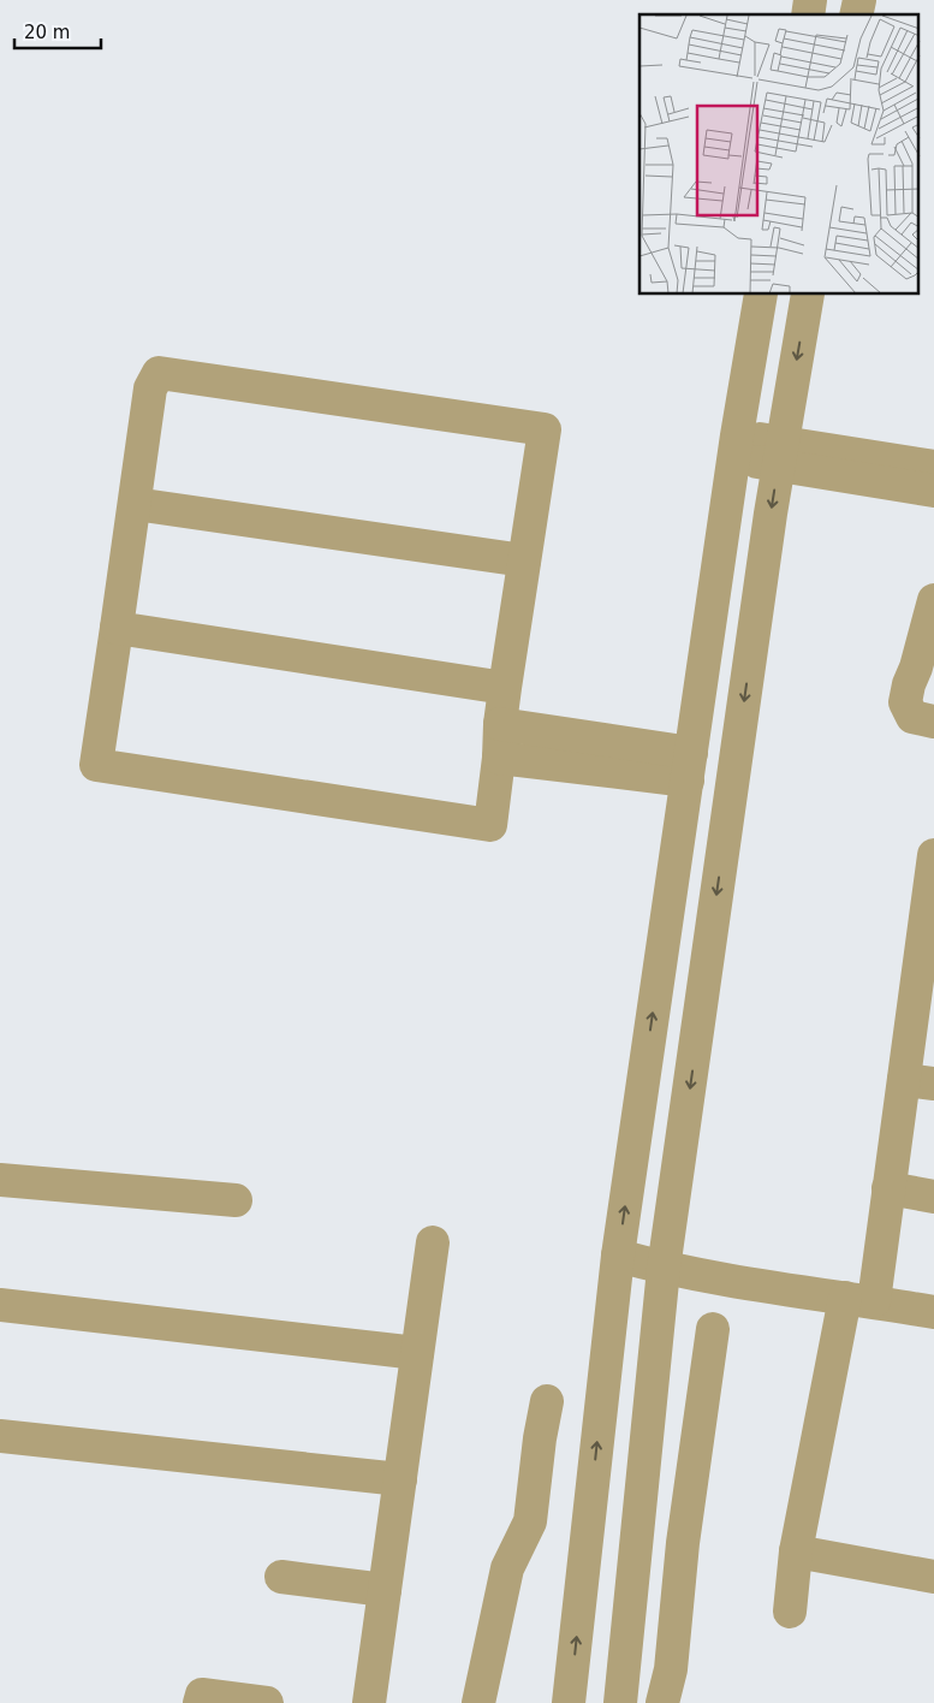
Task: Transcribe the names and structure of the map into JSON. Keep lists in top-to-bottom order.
{
  "scale_bar": "20 m"
}
